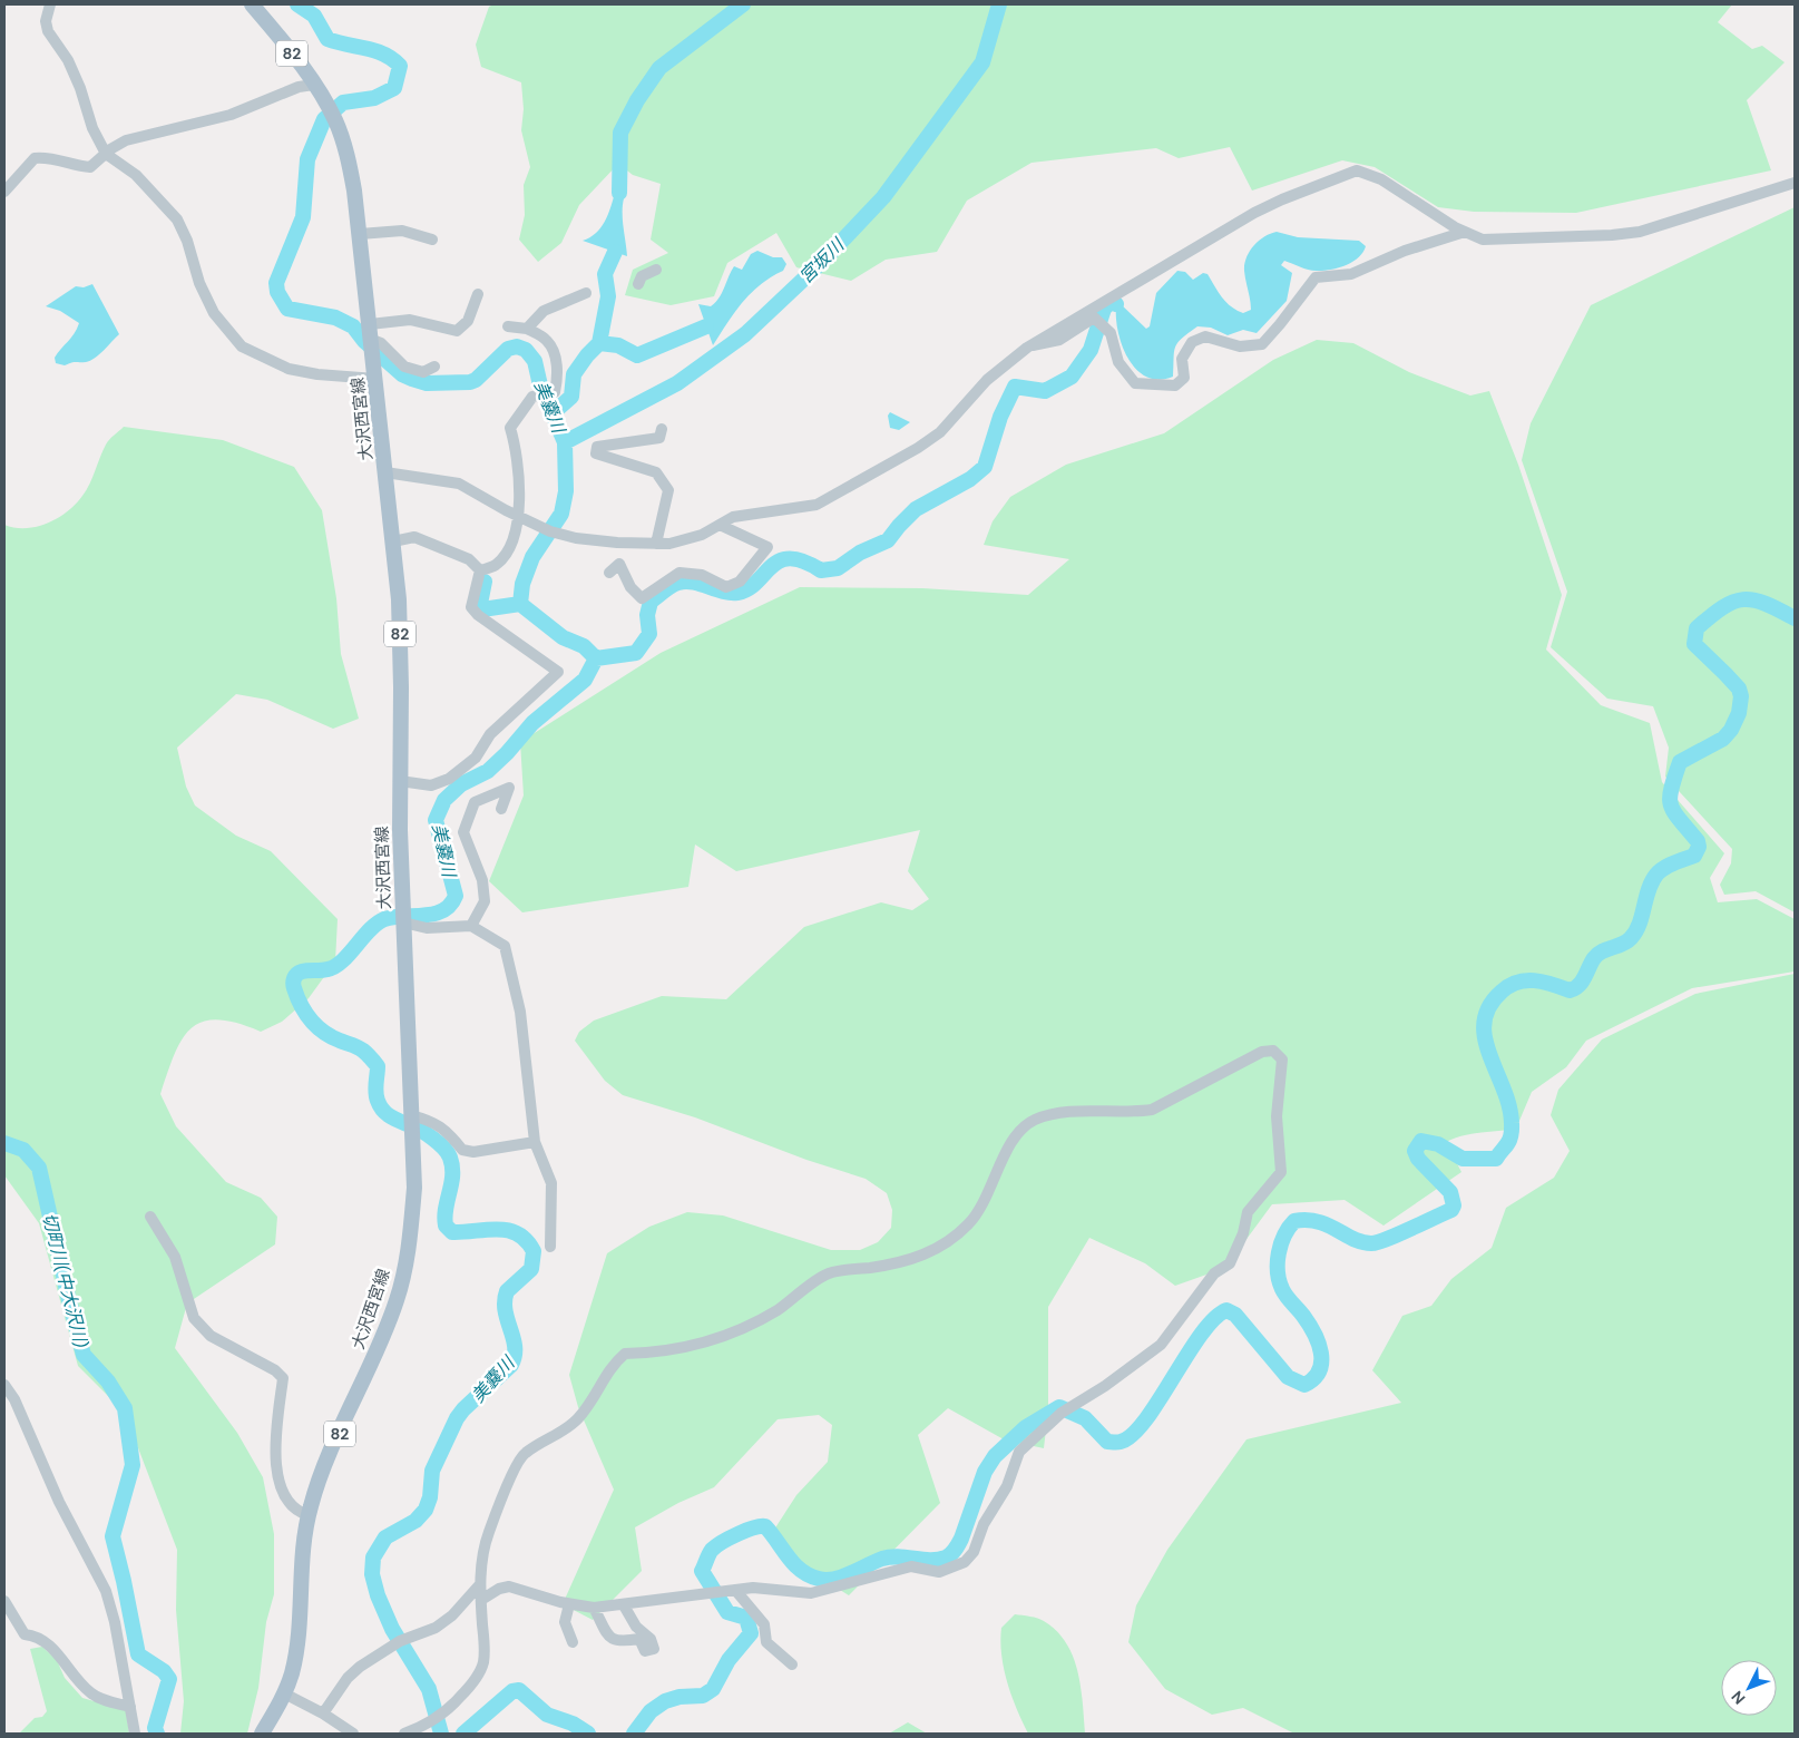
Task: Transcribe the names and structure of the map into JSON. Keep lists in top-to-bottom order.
{
  "streets": {
    "main road": ["82", "大沢西宮線"]
  },
  "water": ["宮坂川", "美嚢川", "切町川(中大沢川)"],
  "north": "bottom left"
}
